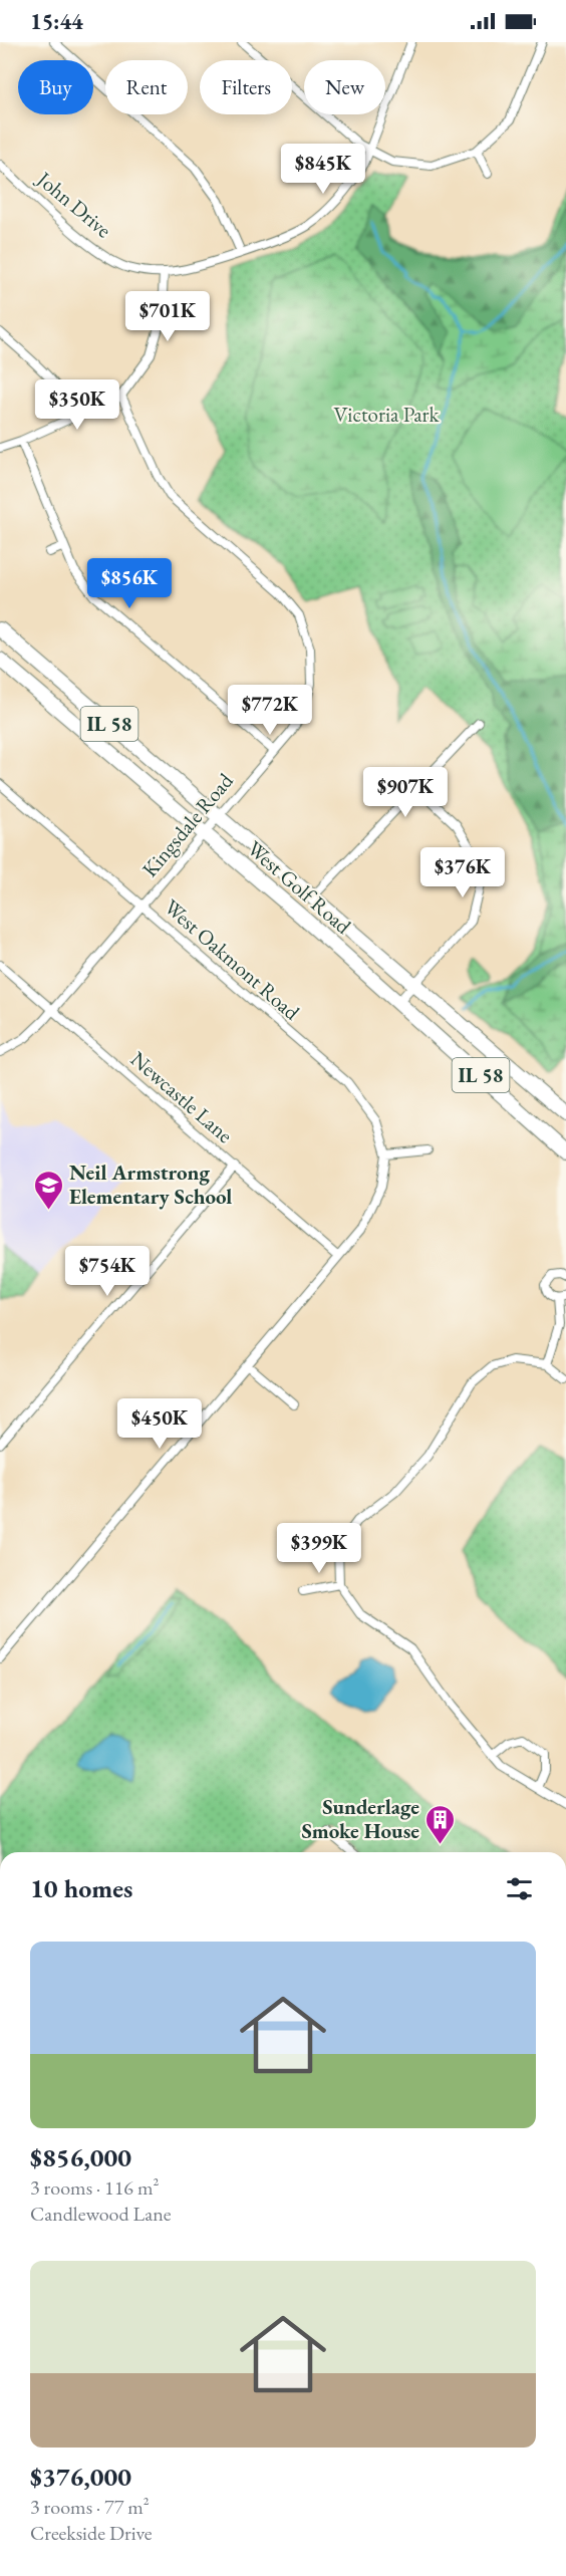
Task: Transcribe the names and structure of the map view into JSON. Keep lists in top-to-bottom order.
{
  "streets": {
    "main road": ["IL 58", "West Golf Road"],
    "street": [
      "John Drive",
      "Kingsdale Road",
      "West Oakmont Road",
      "Newcastle Lane"
    ]
  },
  "crossings": [
    ["Kingsdale Road", "West Golf Road"],
    ["Kingsdale Road", "West Oakmont Road"],
    ["Kingsdale Road", "Newcastle Lane"]
  ],
  "parks": ["Victoria Park"],
  "places": {
    "school or university": ["Neil Armstrong Elementary School"],
    "building": ["Sunderlage Smoke House"]
  },
  "page": {
    "status": "15:44",
    "chip": [
      "Buy",
      "Rent",
      "Filters",
      "New"
    ],
    "price": [
      "$845K",
      "$701K",
      "$350K",
      "$856K",
      "$772K",
      "$907K",
      "$376K",
      "$754K",
      "$450K",
      "$399K"
    ],
    "heading": "10 homes",
    "list": [
      {
        "name": "$856,000",
        "note": "3 rooms · 116 m² · Candlewood Lane"
      },
      {
        "name": "$376,000",
        "note": "3 rooms · 77 m² · Creekside Drive"
      }
    ]
  }
}
